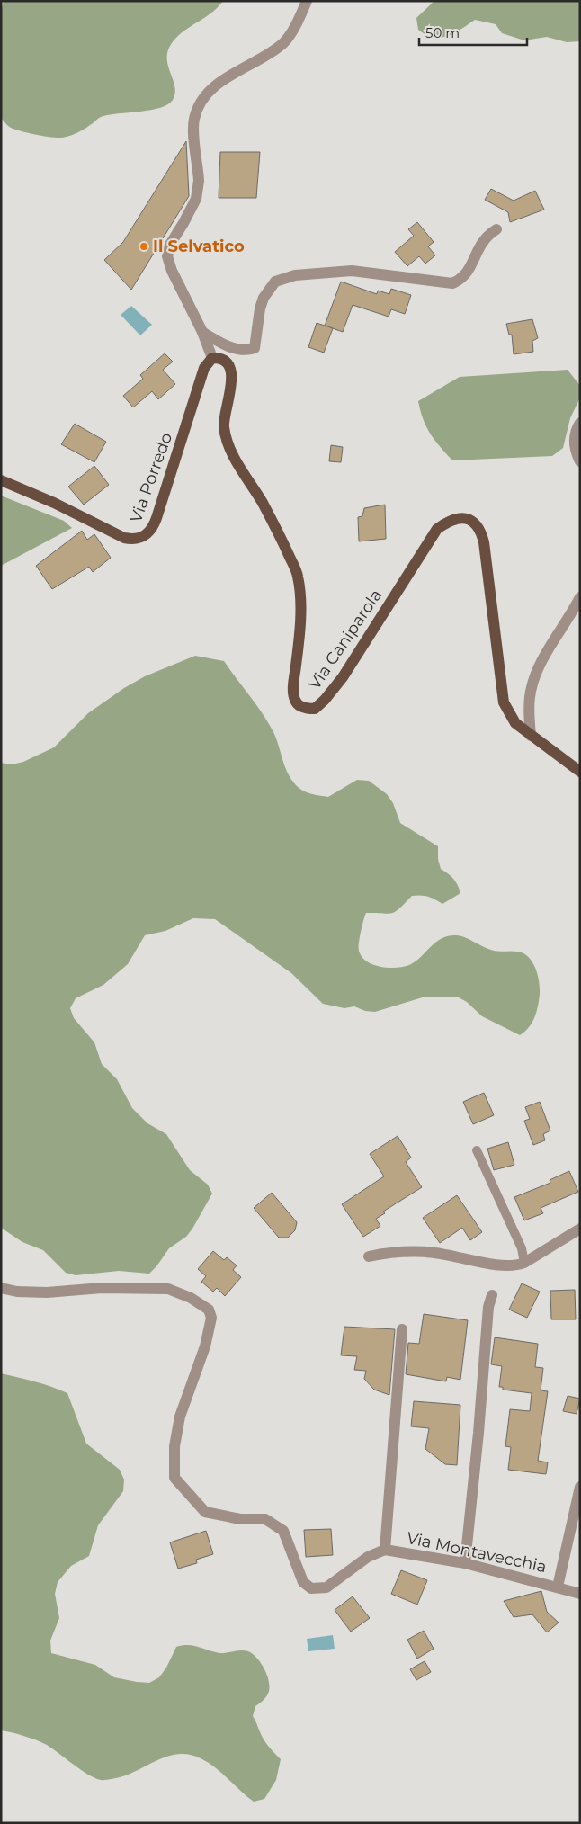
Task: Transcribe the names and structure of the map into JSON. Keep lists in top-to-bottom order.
{
  "streets": {
    "main road": ["Via Porredo", "Via Caniparola"],
    "street": ["Via Montavecchia"]
  },
  "crossings": [
    ["Via Porredo", "Via Caniparola"]
  ],
  "places": ["Il Selvatico"],
  "scale_bar": "50 m"
}
